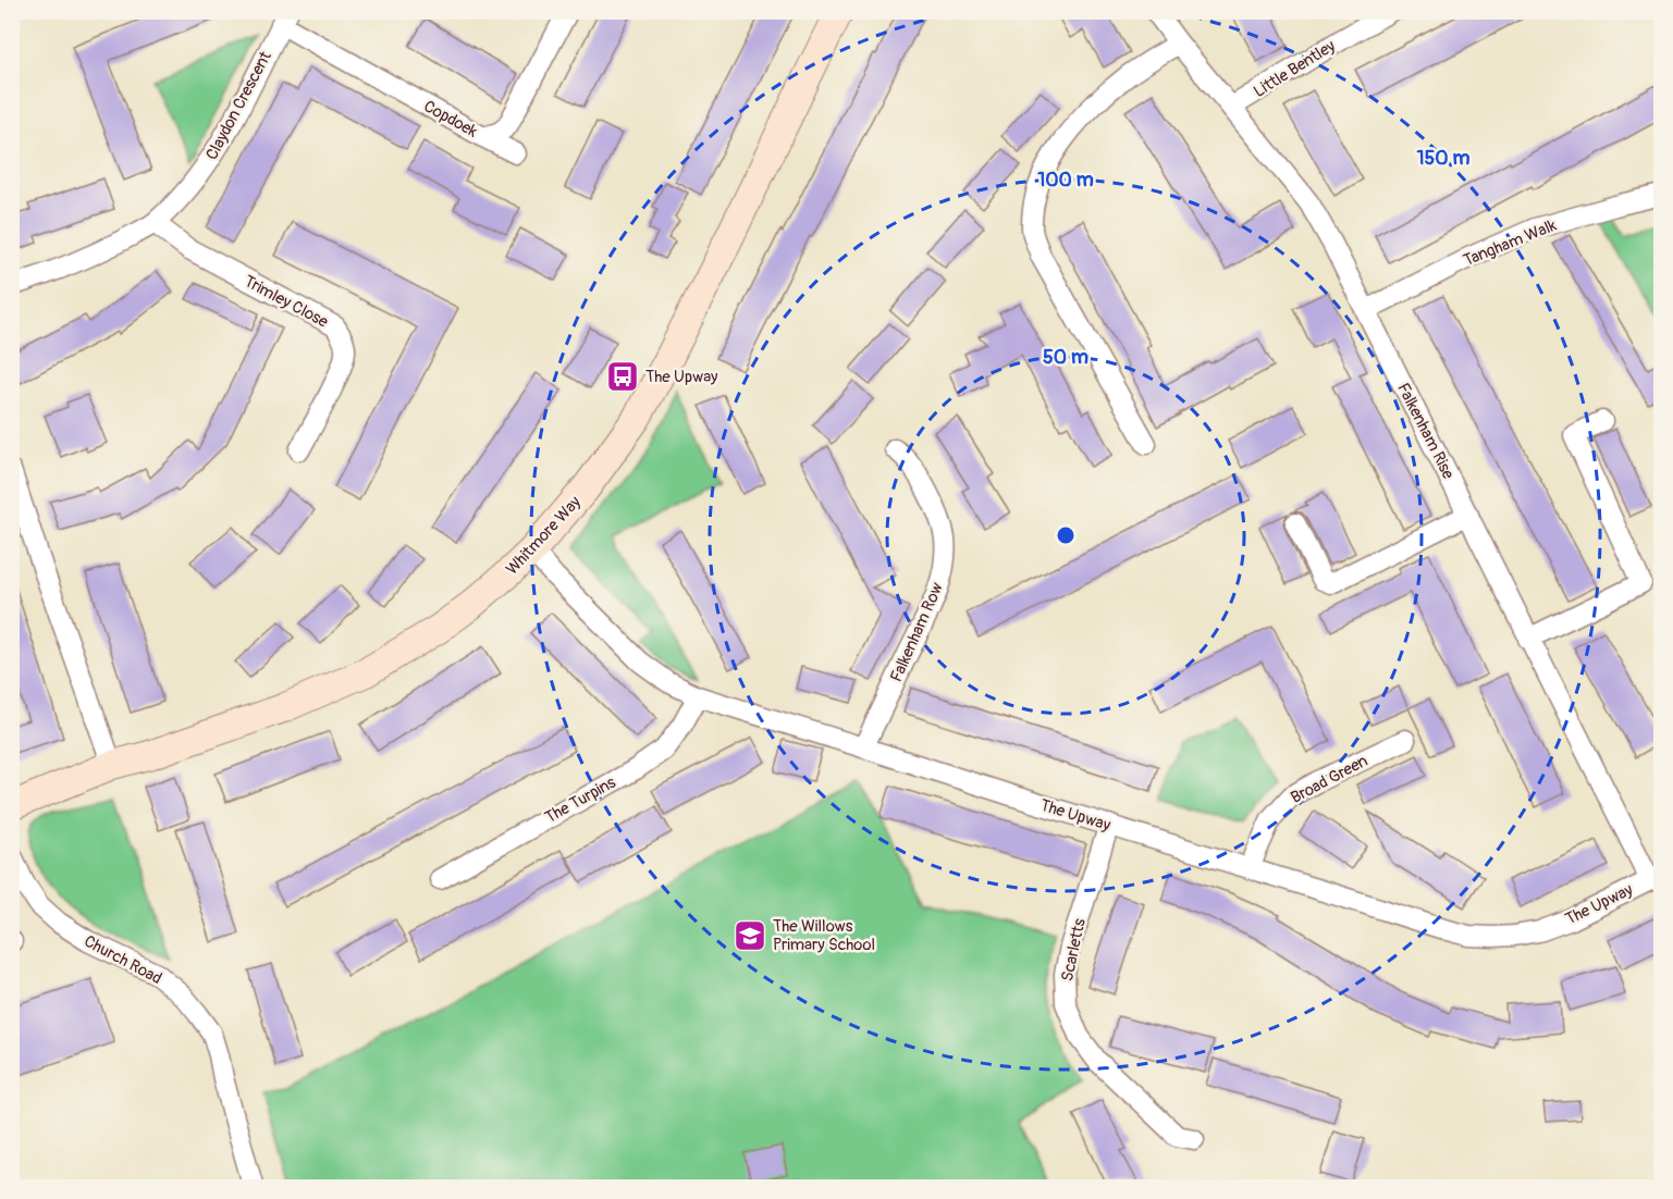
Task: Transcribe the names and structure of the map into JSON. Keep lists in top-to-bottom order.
{
  "streets": {
    "street": [
      "Little Bentley",
      "Claydon Crescent",
      "Copdoek",
      "Tangham Walk",
      "Trimley Close",
      "Falkenham Rise",
      "Whitmore Way",
      "Falkenham Row",
      "Broad Green",
      "The Turpins",
      "The Upway",
      "Scarletts",
      "Church Road"
    ]
  },
  "crossings": [
    ["Little Bentley", "Falkenham Rise"],
    ["Claydon Crescent", "Copdoek"],
    ["Claydon Crescent", "Trimley Close"],
    ["Tangham Walk", "Falkenham Rise"],
    ["Falkenham Rise", "The Upway"],
    ["Whitmore Way", "The Upway"],
    ["Falkenham Row", "The Upway"],
    ["Broad Green", "The Upway"],
    ["The Turpins", "The Upway"],
    ["The Upway", "Scarletts"]
  ],
  "places": {
    "bus stop": ["The Upway"],
    "school or university": ["The Willows Primary School"]
  },
  "rings": ["150 m", "100 m", "50 m"]
}
